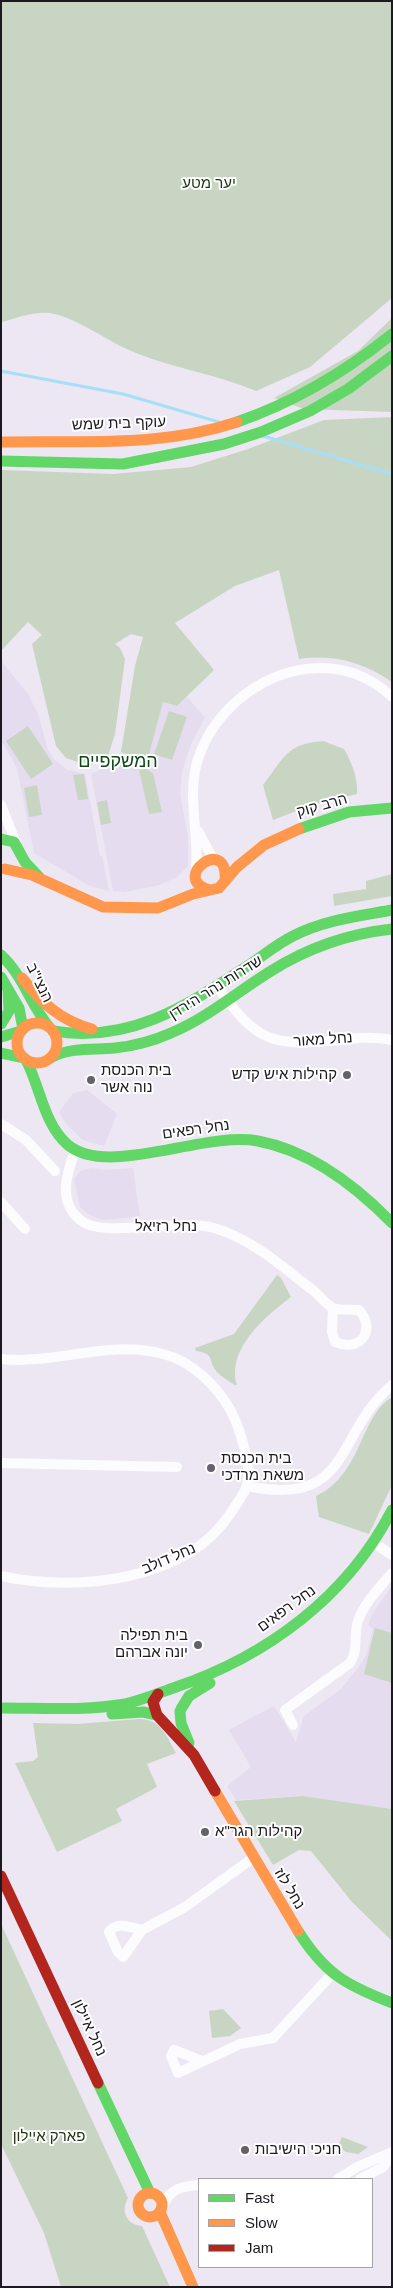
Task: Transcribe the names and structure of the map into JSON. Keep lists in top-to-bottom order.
{
  "streets": {
    "street": [
      "עוקף בית שמש",
      "הרב קוק",
      "הנצי\"ב",
      "שדרות נהר הירדן",
      "נחל מאור",
      "נחל רפאים",
      "נחל רזיאל",
      "נחל דולב",
      "נחל לוז",
      "נחל איילון"
    ]
  },
  "crossings": [
    ["הנצי\"ב", "שדרות נהר הירדן"],
    ["שדרות נהר הירדן", "נחל מאור"],
    ["נחל רפאים", "נחל רזיאל"],
    ["נחל רפאים", "נחל לוז"]
  ],
  "districts": ["המשקפיים"],
  "parks": ["יער מטע", "פארק איילון"],
  "places": [
    "קהילות איש קדש",
    "בית הכנסת נוה אשר",
    "בית הכנסת משאת מרדכי",
    "בית תפילה יונה אברהם",
    "קהילות הגר\"א",
    "חניכי הישיבות"
  ],
  "legend": ["Fast", "Slow", "Jam"]
}
